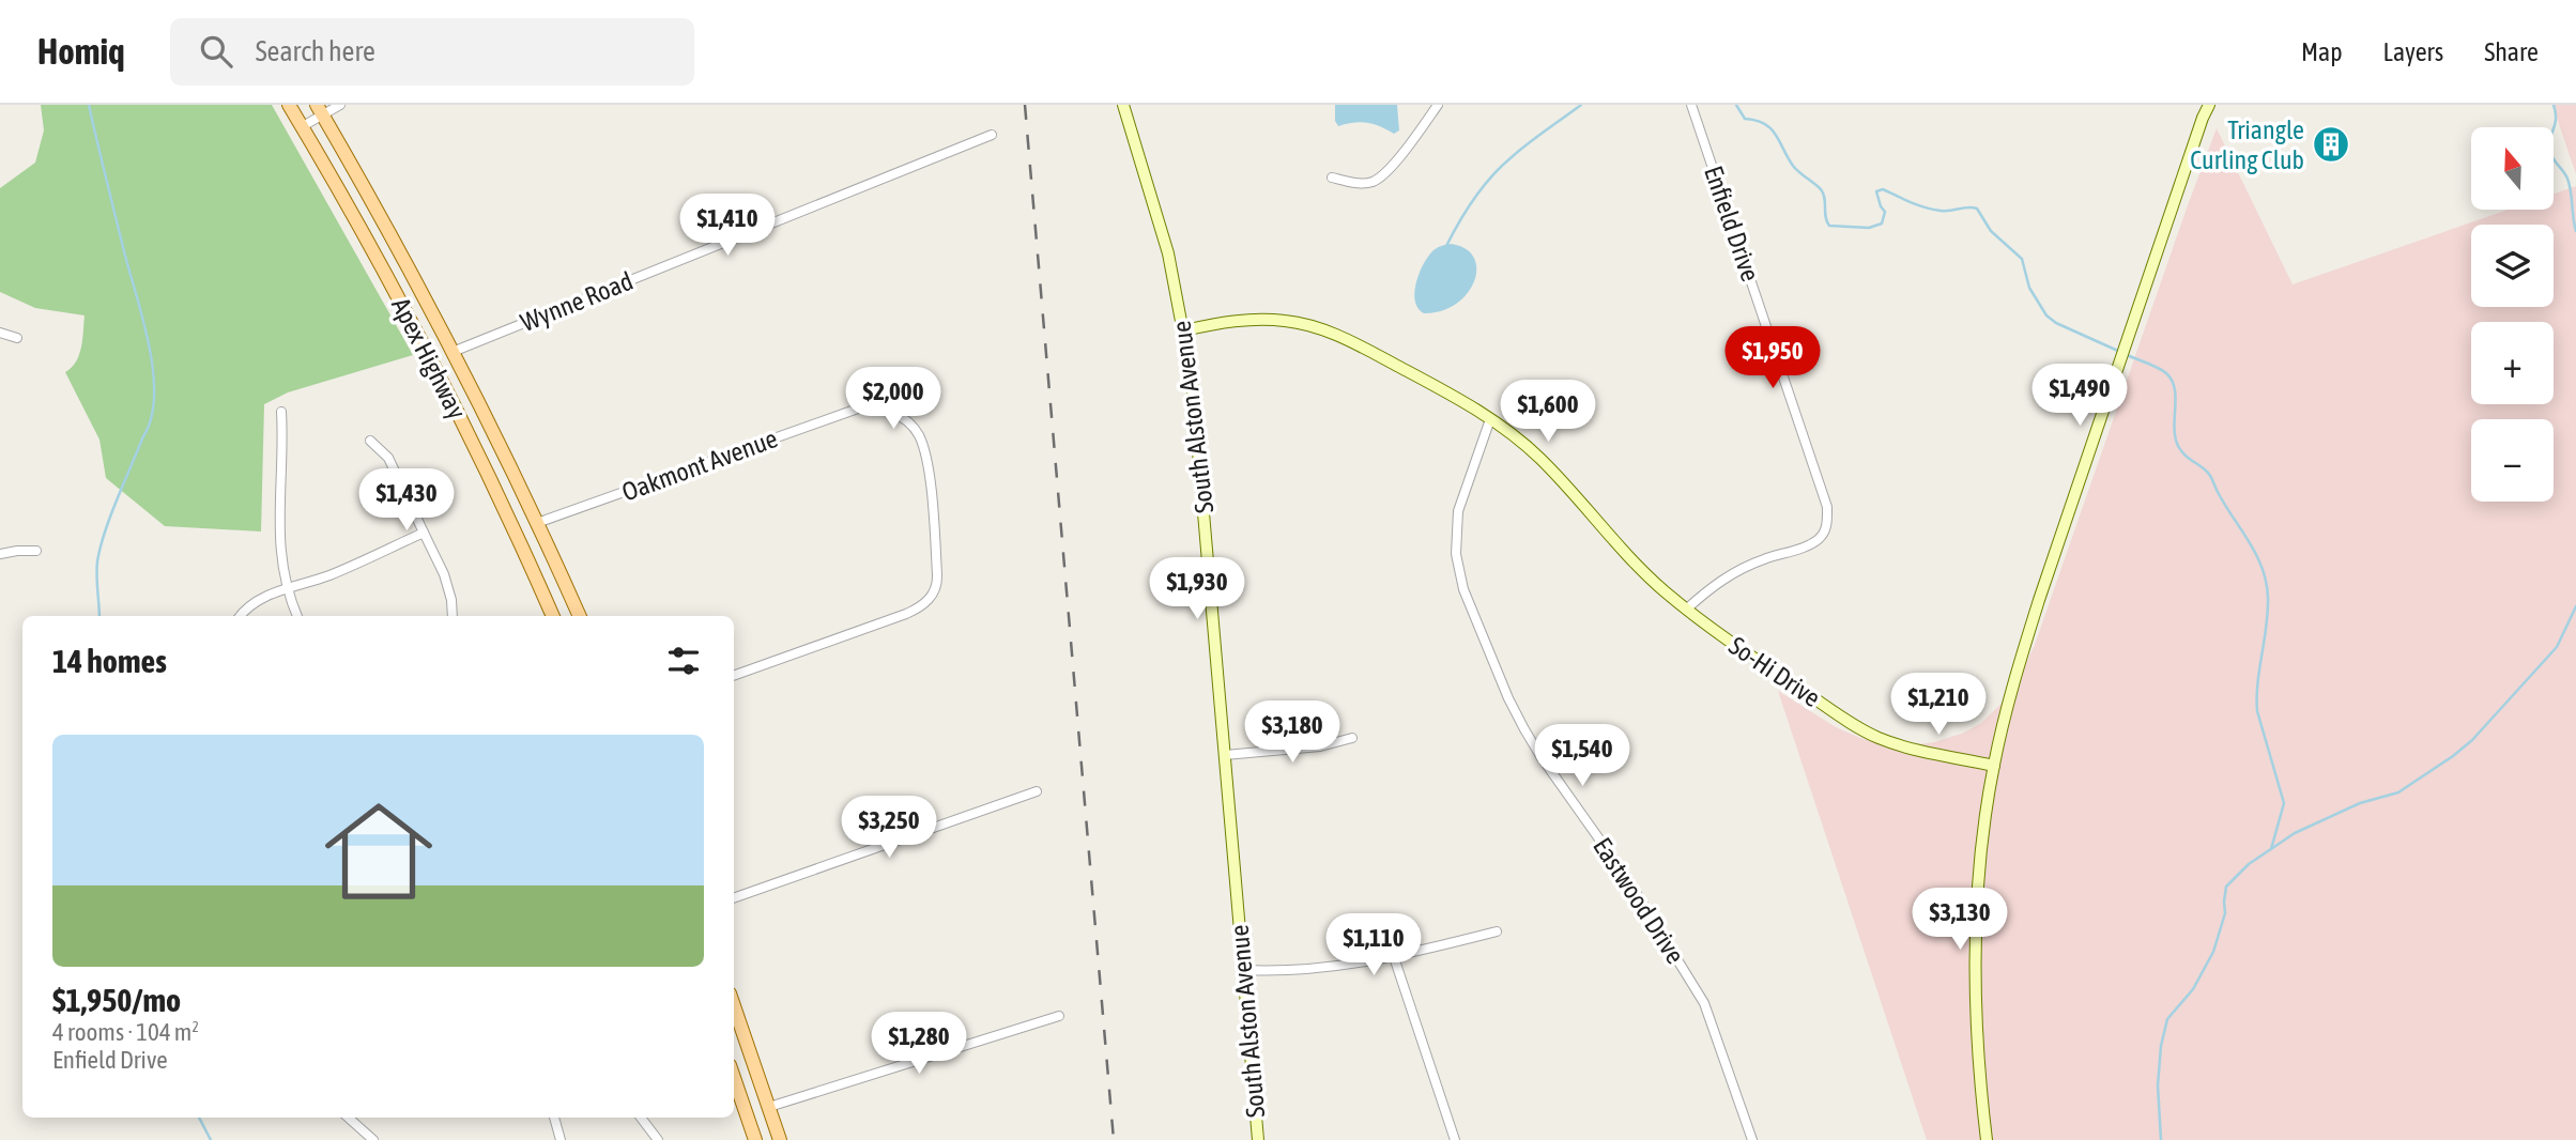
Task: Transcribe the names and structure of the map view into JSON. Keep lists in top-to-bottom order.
{
  "streets": {
    "main road": ["Apex Highway"],
    "street": [
      "Enfield Drive",
      "Wynne Road",
      "South Alston Avenue",
      "Oakmont Avenue",
      "So-Hi Drive",
      "Eastwood Drive"
    ]
  },
  "crossings": [
    ["Enfield Drive", "So-Hi Drive"],
    ["Wynne Road", "Apex Highway"],
    ["Apex Highway", "Oakmont Avenue"],
    ["South Alston Avenue", "So-Hi Drive"],
    ["So-Hi Drive", "Eastwood Drive"]
  ],
  "places": {
    "building": ["Triangle Curling Club"]
  },
  "north": "top",
  "page": {
    "header": "Homiq",
    "search": "Search here",
    "nav": ["Map", "Layers", "Share"],
    "map_buttons": ["+", "−"],
    "price": [
      "$1,410",
      "$1,950",
      "$1,490",
      "$2,000",
      "$1,600",
      "$1,430",
      "$1,930",
      "$1,210",
      "$3,180",
      "$1,540",
      "$3,250",
      "$3,130",
      "$1,110",
      "$1,280"
    ],
    "heading": "14 homes",
    "list": [
      {
        "name": "$1,950/mo",
        "note": "4 rooms · 104 m² · Enfield Drive"
      }
    ]
  }
}
